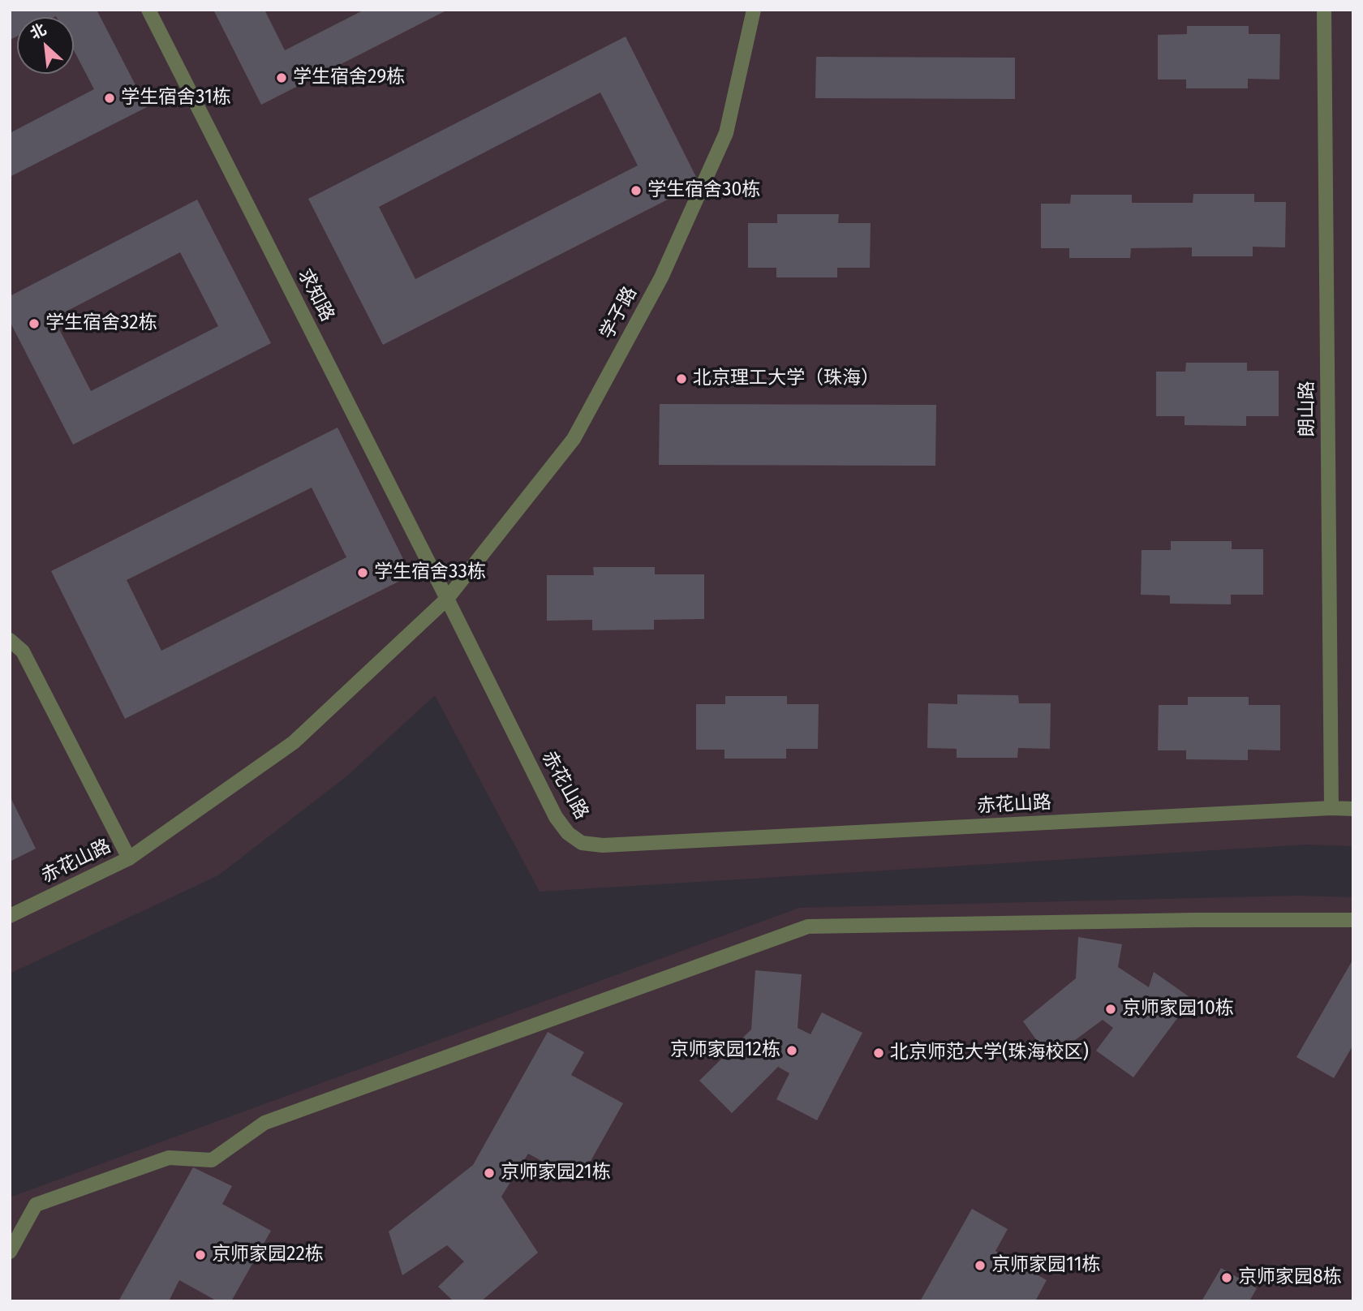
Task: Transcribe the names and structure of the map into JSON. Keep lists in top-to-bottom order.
{
  "streets": {
    "street": [
      "求知路",
      "学子路",
      "朗山路",
      "赤花山路"
    ]
  },
  "crossings": [
    ["求知路", "学子路"],
    ["求知路", "赤花山路"],
    ["学子路", "赤花山路"],
    ["朗山路", "赤花山路"]
  ],
  "places": [
    "学生宿舍29栋",
    "学生宿舍31栋",
    "学生宿舍30栋",
    "学生宿舍32栋",
    "北京理工大学（珠海）",
    "学生宿舍33栋",
    "京师家园10栋",
    "京师家园12栋",
    "北京师范大学(珠海校区)",
    "京师家园21栋",
    "京师家园22栋",
    "京师家园11栋",
    "京师家园8栋"
  ],
  "north": "top left"
}
